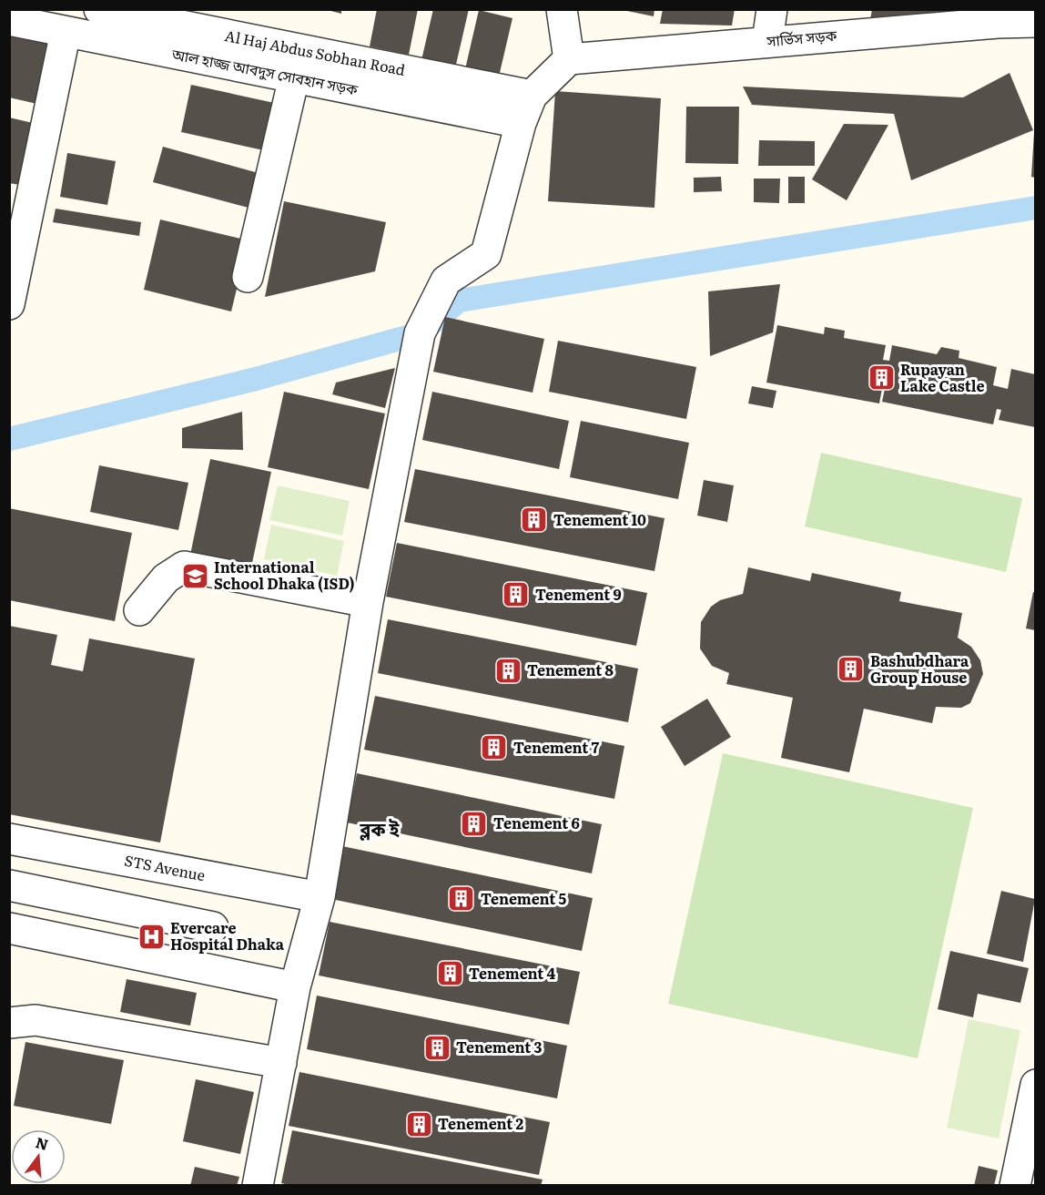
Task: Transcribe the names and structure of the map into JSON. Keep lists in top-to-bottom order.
{
  "streets": {
    "street": [
      "সার্ভিস সড়ক",
      "Al Haj Abdus Sobhan Road",
      "আল হাজ্জ আবদুস সোবহান সড়ক",
      "STS Avenue"
    ]
  },
  "districts": ["ব্লক ই"],
  "places": {
    "building": [
      "Rupayan Lake Castle",
      "Tenement 10",
      "Tenement 9",
      "Bashubdhara Group House",
      "Tenement 8",
      "Tenement 7",
      "Tenement 6",
      "Tenement 5",
      "Tenement 4",
      "Tenement 3",
      "Tenement 2"
    ],
    "school or university": ["International School Dhaka (ISD)"],
    "hospital": ["Evercare Hospital Dhaka"]
  },
  "north": "top"
}
